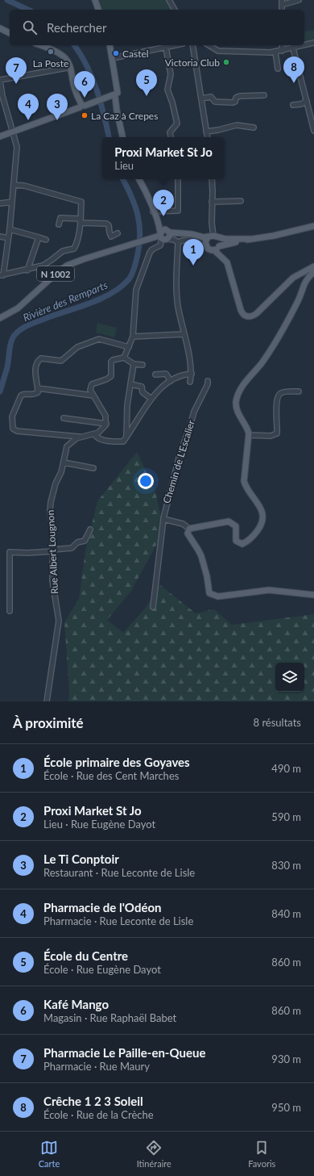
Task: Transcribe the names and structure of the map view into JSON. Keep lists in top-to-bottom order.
{
  "streets": {
    "main road": ["N 1002"],
    "street": ["Chemin de L'Escalier", "Rue Albert Lougnon"]
  },
  "water": ["Rivière des Remparts"],
  "places": [
    "La Poste",
    "Castel",
    "Victoria Club",
    "La Caz à Crepes"
  ],
  "page": {
    "search": "Rechercher",
    "pins": [
      "8",
      "7",
      "5",
      "6",
      "3",
      "4",
      "2",
      "1"
    ],
    "popup": ["Proxi Market St Jo", "Lieu"],
    "heading": ["À proximité", "8 résultats"],
    "list": [
      {
        "mark": "1",
        "name": "École primaire des Goyaves",
        "note": "École · Rue des Cent Marches",
        "value": "490 m"
      },
      {
        "mark": "2",
        "name": "Proxi Market St Jo",
        "note": "Lieu · Rue Eugène Dayot",
        "value": "590 m"
      },
      {
        "mark": "3",
        "name": "Le Ti Conptoir",
        "note": "Restaurant · Rue Leconte de Lisle",
        "value": "830 m"
      },
      {
        "mark": "4",
        "name": "Pharmacie de l'Odéon",
        "note": "Pharmacie · Rue Leconte de Lisle",
        "value": "840 m"
      },
      {
        "mark": "5",
        "name": "École du Centre",
        "note": "École · Rue Eugène Dayot",
        "value": "860 m"
      },
      {
        "mark": "6",
        "name": "Kafé Mango",
        "note": "Magasin · Rue Raphaël Babet",
        "value": "860 m"
      },
      {
        "mark": "7",
        "name": "Pharmacie Le Paille-en-Queue",
        "note": "Pharmacie · Rue Maury",
        "value": "930 m"
      },
      {
        "mark": "8",
        "name": "Crêche 1 2 3 Soleil",
        "note": "École · Rue de la Crèche",
        "value": "950 m"
      }
    ],
    "nav": ["Carte", "Itinéraire", "Favoris"]
  }
}
